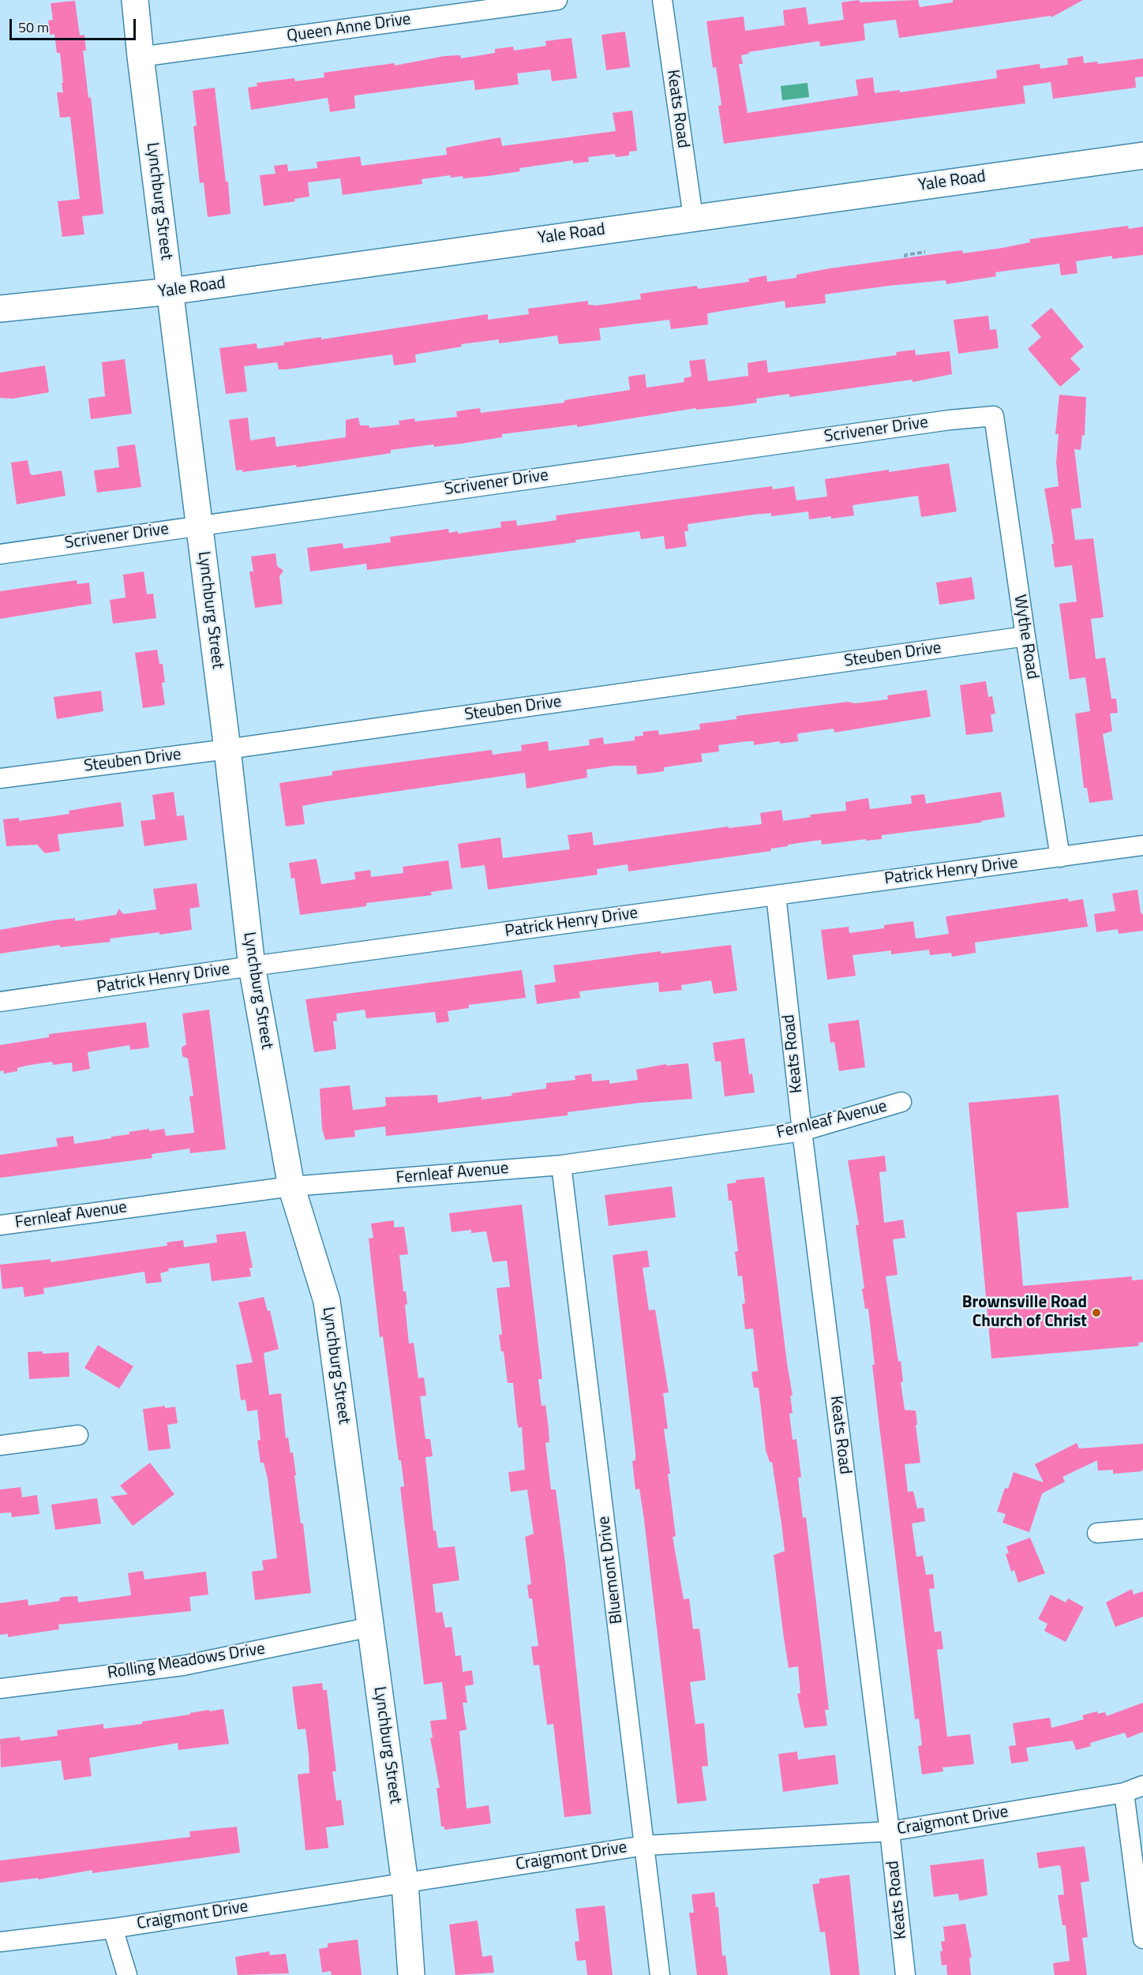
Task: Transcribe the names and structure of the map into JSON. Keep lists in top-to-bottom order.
{
  "streets": {
    "street": [
      "Queen Anne Drive",
      "Keats Road",
      "Yale Road",
      "Lynchburg Street",
      "Scrivener Drive",
      "Wythe Road",
      "Steuben Drive",
      "Patrick Henry Drive",
      "Fernleaf Avenue",
      "Bluemont Drive",
      "Rolling Meadows Drive",
      "Craigmont Drive"
    ]
  },
  "crossings": [
    ["Queen Anne Drive", "Lynchburg Street"],
    ["Keats Road", "Yale Road"],
    ["Keats Road", "Patrick Henry Drive"],
    ["Keats Road", "Fernleaf Avenue"],
    ["Keats Road", "Craigmont Drive"],
    ["Yale Road", "Lynchburg Street"],
    ["Lynchburg Street", "Scrivener Drive"],
    ["Lynchburg Street", "Steuben Drive"],
    ["Lynchburg Street", "Patrick Henry Drive"],
    ["Lynchburg Street", "Fernleaf Avenue"],
    ["Lynchburg Street", "Rolling Meadows Drive"],
    ["Lynchburg Street", "Craigmont Drive"],
    ["Scrivener Drive", "Wythe Road"],
    ["Wythe Road", "Steuben Drive"],
    ["Wythe Road", "Patrick Henry Drive"],
    ["Fernleaf Avenue", "Bluemont Drive"],
    ["Bluemont Drive", "Craigmont Drive"]
  ],
  "places": ["Brownsville Road Church of Christ"],
  "scale_bar": "50 m"
}
